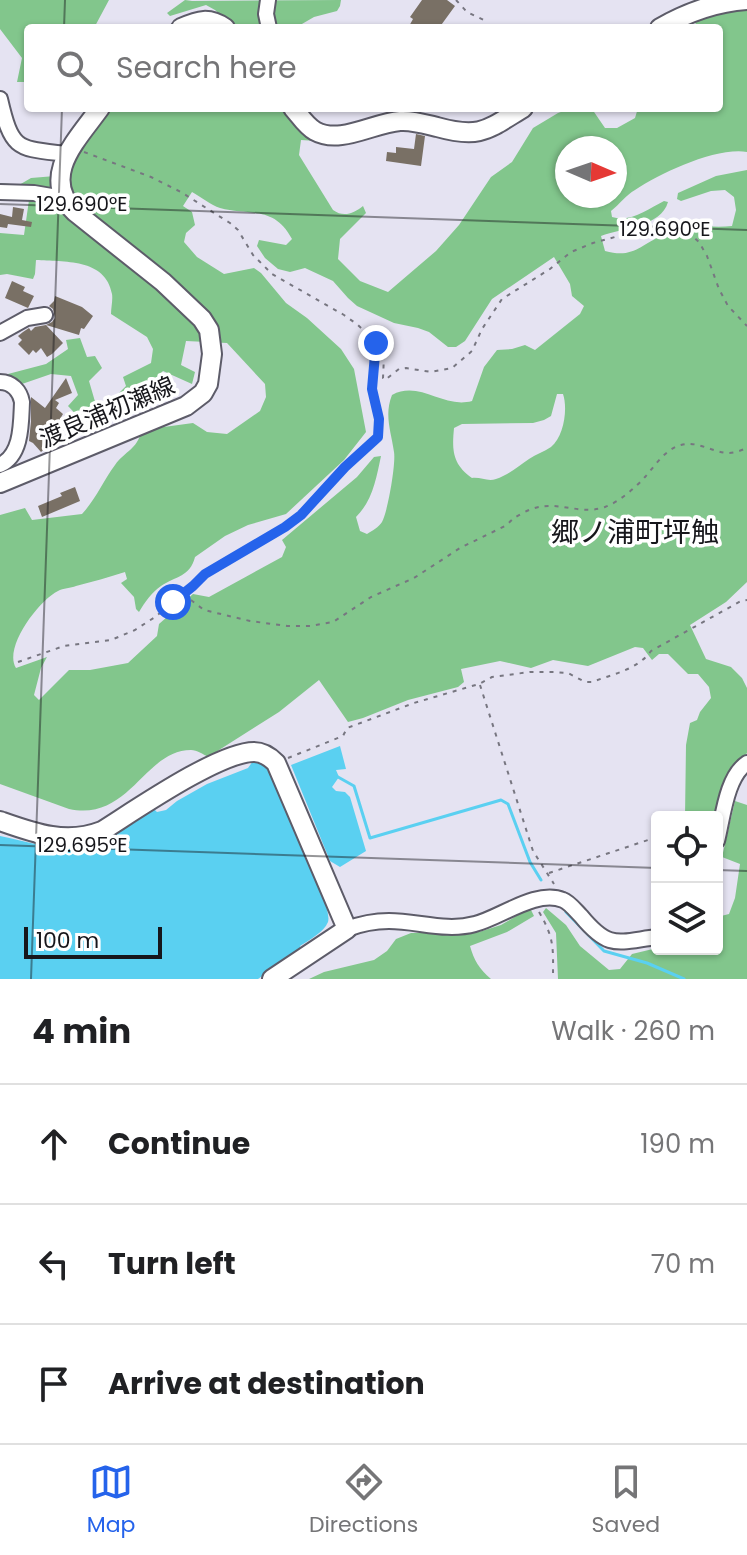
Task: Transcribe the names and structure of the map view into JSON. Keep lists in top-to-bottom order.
{
  "streets": {
    "main road": ["渡良浦初瀬線"]
  },
  "districts": ["郷ノ浦町坪触"],
  "scale_bar": "100 m",
  "north": "right",
  "page": {
    "search": "Search here",
    "scale": "100 m",
    "heading": ["4 min", "Walk · 260 m"],
    "list": [
      ["Continue", "190 m"],
      ["Turn left", "70 m"],
      "Arrive at destination"
    ],
    "nav": ["Map", "Directions", "Saved"]
  },
  "coordinates": ["129.690°E", "129.695°E"]
}
